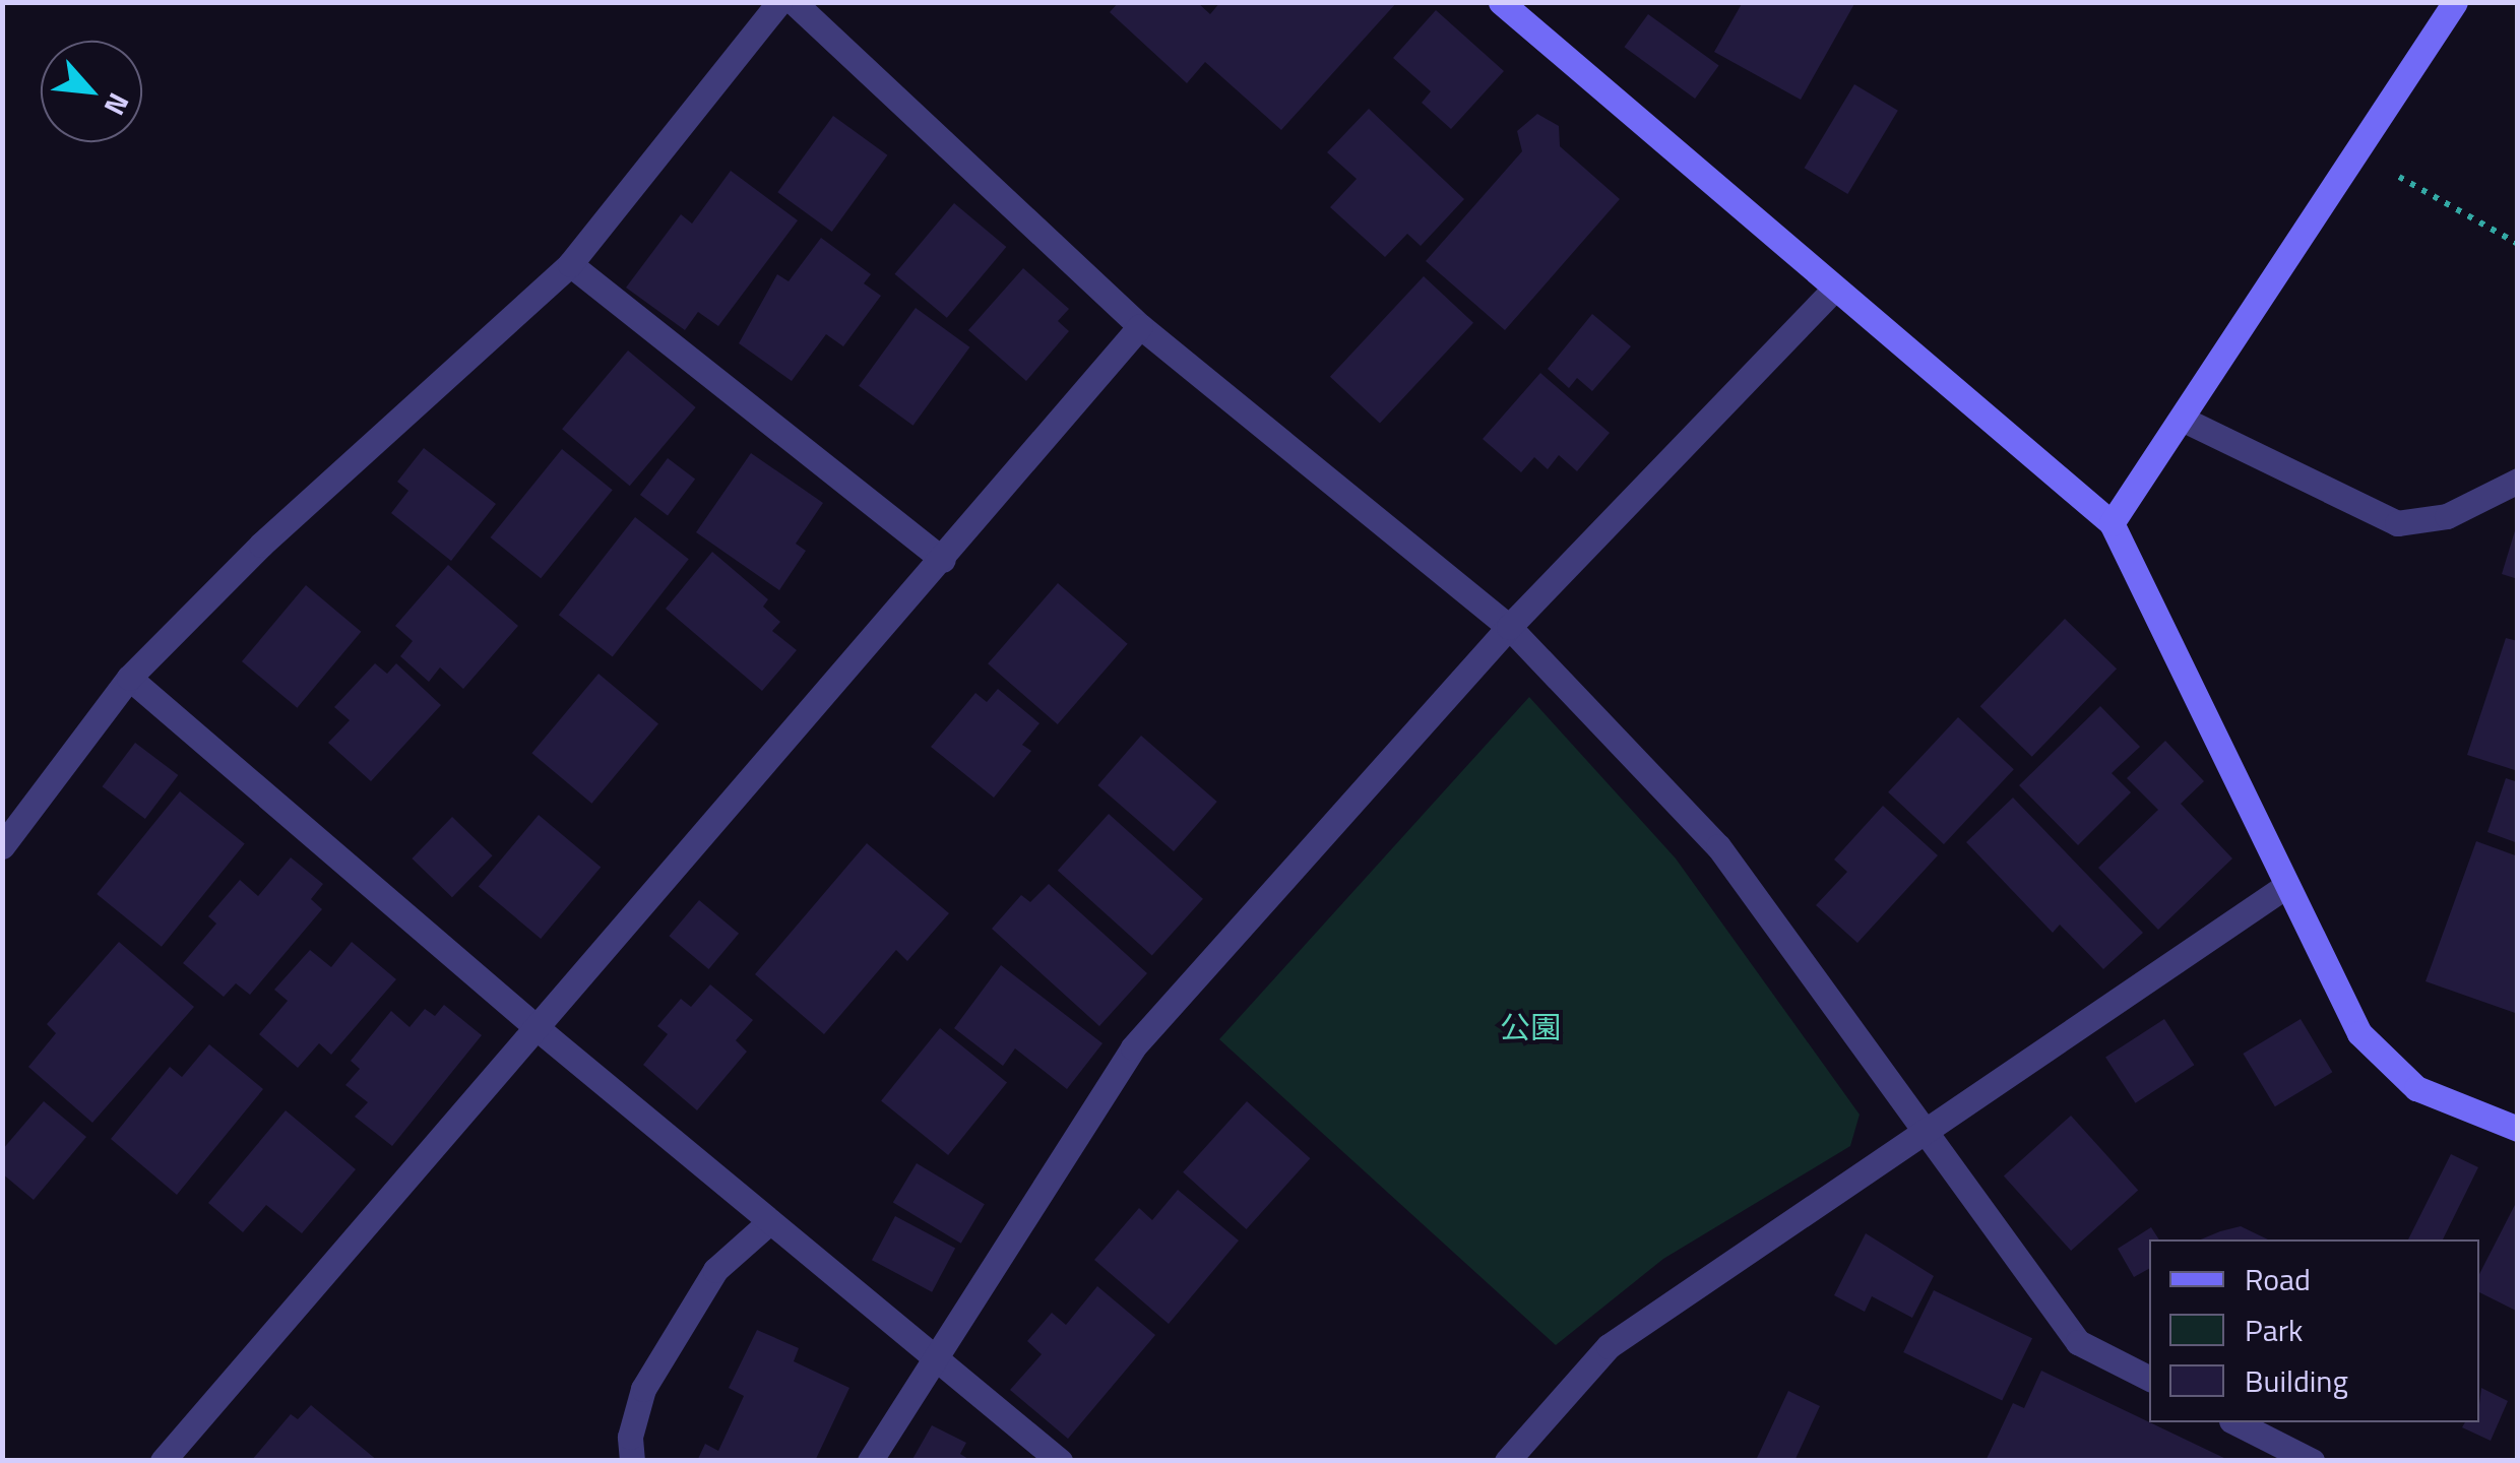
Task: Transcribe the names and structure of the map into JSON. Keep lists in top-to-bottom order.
{
  "parks": ["公園"],
  "legend": ["Road", "Park", "Building"],
  "north": "bottom right"
}
